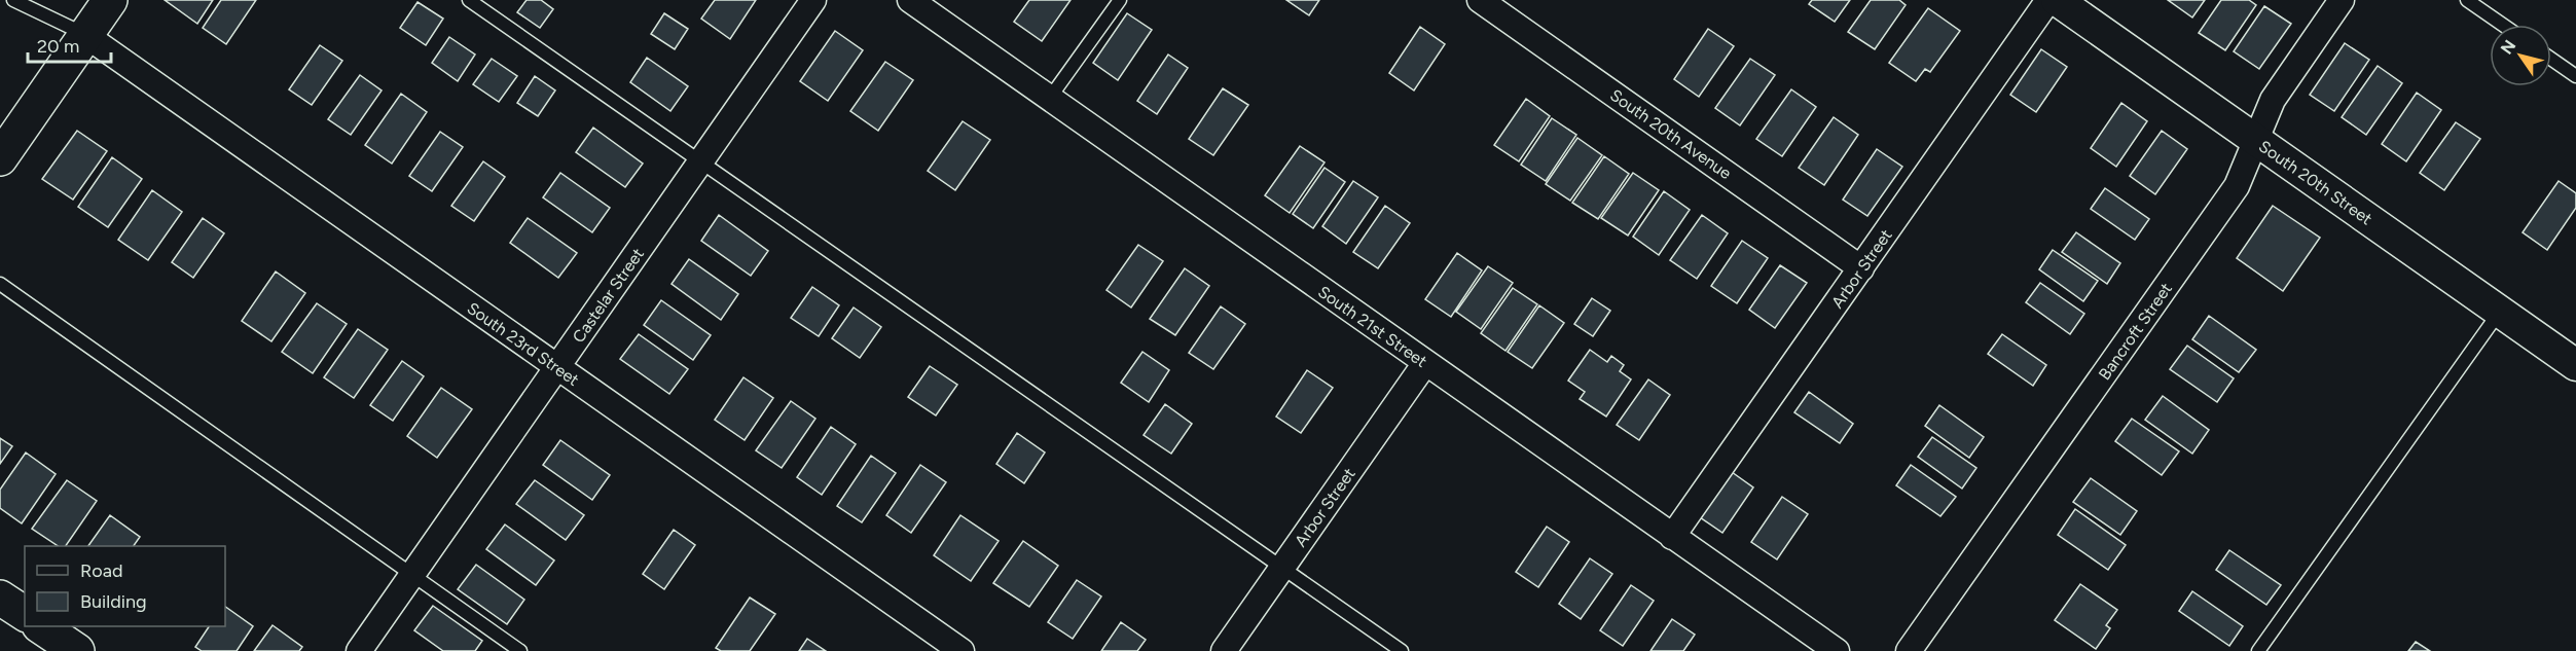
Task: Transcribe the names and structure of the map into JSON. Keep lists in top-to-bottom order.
{
  "streets": {
    "street": [
      "South 20th Avenue",
      "South 20th Street",
      "Arbor Street",
      "Castelar Street",
      "South 21st Street",
      "Bancroft Street",
      "South 23rd Street"
    ]
  },
  "crossings": [
    ["South 20th Avenue", "Arbor Street"],
    ["South 20th Street", "Bancroft Street"],
    ["Arbor Street", "South 21st Street"],
    ["Castelar Street", "South 23rd Street"]
  ],
  "legend": ["Road", "Building"],
  "scale_bar": "20 m",
  "north": "top left"
}
